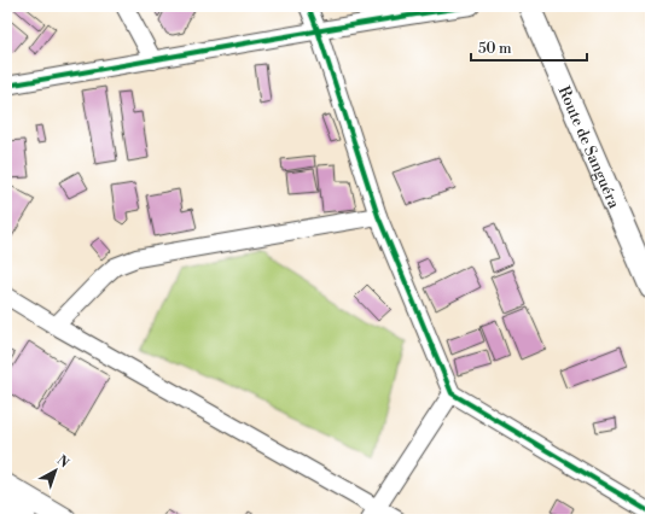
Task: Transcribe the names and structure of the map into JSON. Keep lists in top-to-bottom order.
{
  "streets": {
    "street": ["Route de Sanguéra"]
  },
  "scale_bar": "50 m",
  "north": "top right"
}
